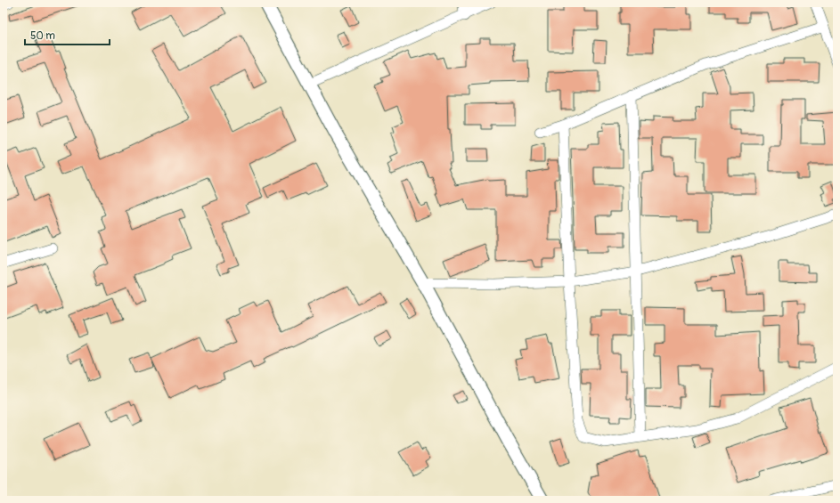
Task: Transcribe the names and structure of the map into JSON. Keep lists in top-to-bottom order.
{
  "scale_bar": "50 m"
}
